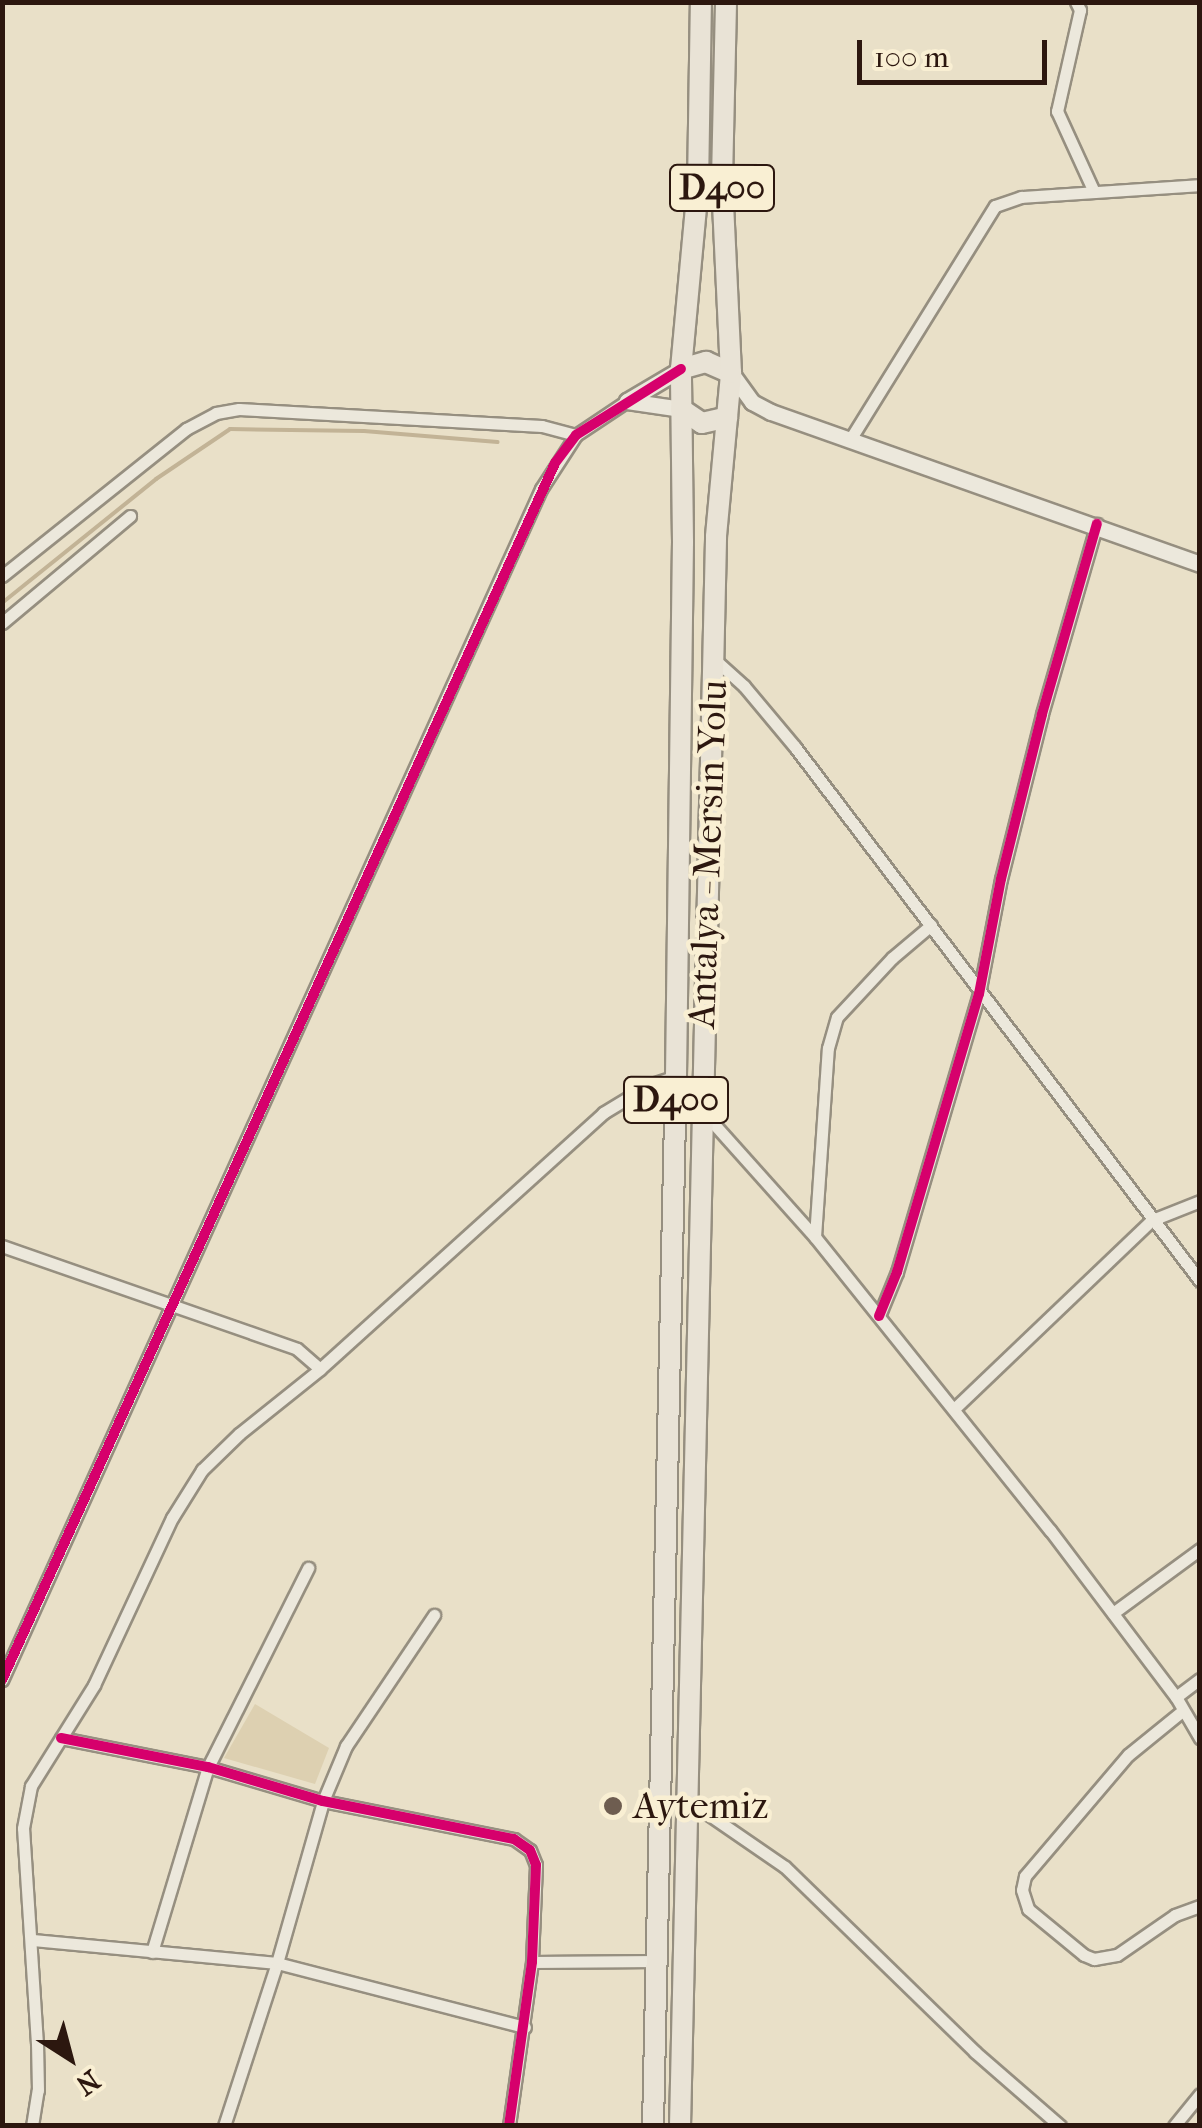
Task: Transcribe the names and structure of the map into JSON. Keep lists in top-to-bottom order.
{
  "streets": {
    "highway": ["D400", "Antalya - Mersin Yolu"]
  },
  "places": ["Aytemiz"],
  "scale_bar": "100 m",
  "north": "bottom right"
}
